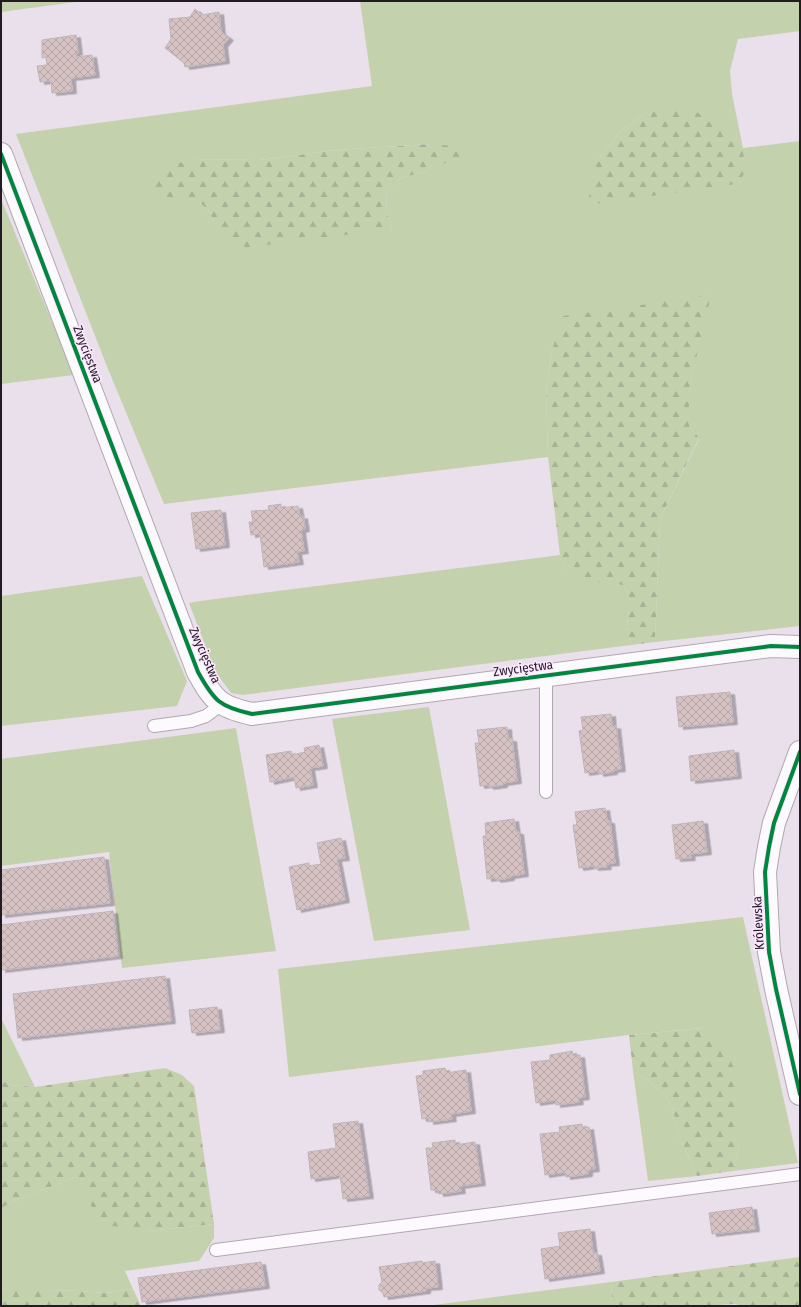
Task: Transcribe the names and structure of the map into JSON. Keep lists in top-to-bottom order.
{
  "streets": {
    "street": ["Zwycięstwa", "Królewska"]
  }
}
